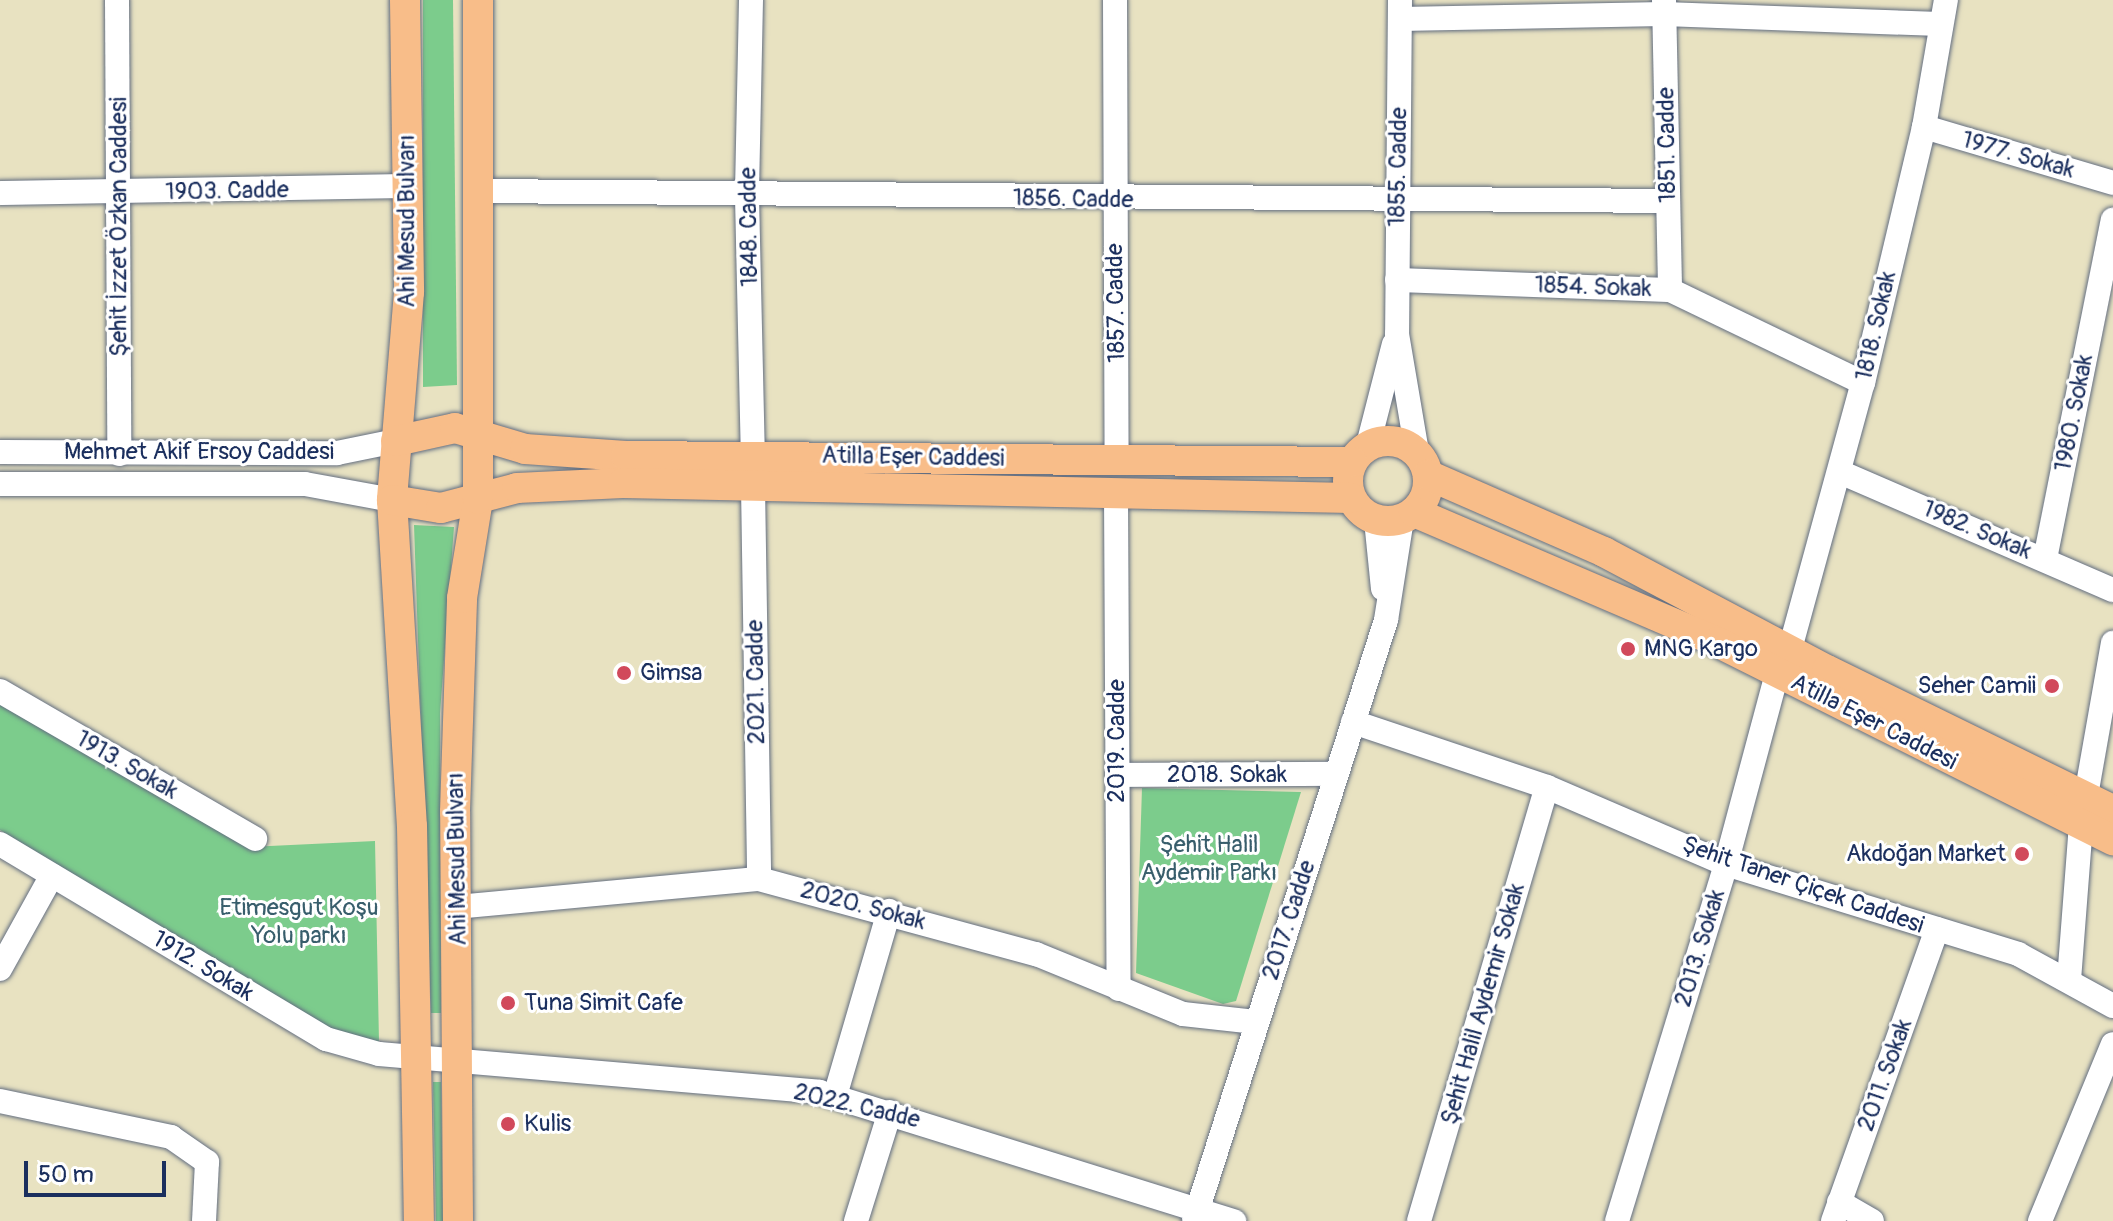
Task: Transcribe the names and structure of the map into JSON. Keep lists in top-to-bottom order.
{
  "streets": {
    "main road": ["Ahi Mesud Bulvarı", "Atilla Eşer Caddesi"],
    "street": [
      "1851. Cadde",
      "1977. Sokak",
      "1855. Cadde",
      "1903. Cadde",
      "1856. Cadde",
      "Şehit İzzet Özkan Caddesi",
      "1848. Cadde",
      "1854. Sokak",
      "1857. Cadde",
      "1818. Sokak",
      "1980. Sokak",
      "Mehmet Akif Ersoy Caddesi",
      "1982. Sokak",
      "2021. Cadde",
      "2019. Cadde",
      "1913. Sokak",
      "2018. Sokak",
      "Şehit Taner Çiçek Caddesi",
      "2020. Sokak",
      "2017. Cadde",
      "2013. Sokak",
      "1912. Sokak",
      "Şehit Halil Aydemir Sokak",
      "2011. Sokak",
      "2022. Cadde"
    ]
  },
  "crossings": [
    ["1851. Cadde", "1856. Cadde"],
    ["1851. Cadde", "1854. Sokak"],
    ["1977. Sokak", "1818. Sokak"],
    ["1855. Cadde", "1856. Cadde"],
    ["1855. Cadde", "1854. Sokak"],
    ["1855. Cadde", "Atilla Eşer Caddesi"],
    ["1855. Cadde", "2017. Cadde"],
    ["1903. Cadde", "Ahi Mesud Bulvarı"],
    ["1903. Cadde", "Şehit İzzet Özkan Caddesi"],
    ["1856. Cadde", "Ahi Mesud Bulvarı"],
    ["1856. Cadde", "1848. Cadde"],
    ["1856. Cadde", "1857. Cadde"],
    ["Ahi Mesud Bulvarı", "Mehmet Akif Ersoy Caddesi"],
    ["Ahi Mesud Bulvarı", "Atilla Eşer Caddesi"],
    ["Ahi Mesud Bulvarı", "2020. Sokak"],
    ["Ahi Mesud Bulvarı", "1912. Sokak"],
    ["Ahi Mesud Bulvarı", "2022. Cadde"],
    ["Şehit İzzet Özkan Caddesi", "Mehmet Akif Ersoy Caddesi"],
    ["1848. Cadde", "Atilla Eşer Caddesi"],
    ["1854. Sokak", "1818. Sokak"],
    ["1857. Cadde", "Atilla Eşer Caddesi"],
    ["1818. Sokak", "Atilla Eşer Caddesi"],
    ["1818. Sokak", "1982. Sokak"],
    ["1818. Sokak", "2013. Sokak"],
    ["1980. Sokak", "1982. Sokak"],
    ["Atilla Eşer Caddesi", "2021. Cadde"],
    ["Atilla Eşer Caddesi", "2019. Cadde"],
    ["Atilla Eşer Caddesi", "2017. Cadde"],
    ["Atilla Eşer Caddesi", "2013. Sokak"],
    ["2021. Cadde", "2020. Sokak"],
    ["2019. Cadde", "2018. Sokak"],
    ["2019. Cadde", "2020. Sokak"],
    ["2018. Sokak", "2017. Cadde"],
    ["Şehit Taner Çiçek Caddesi", "2017. Cadde"],
    ["Şehit Taner Çiçek Caddesi", "2013. Sokak"],
    ["Şehit Taner Çiçek Caddesi", "Şehit Halil Aydemir Sokak"],
    ["Şehit Taner Çiçek Caddesi", "2011. Sokak"],
    ["2020. Sokak", "2017. Cadde"],
    ["2017. Cadde", "2022. Cadde"],
    ["1912. Sokak", "2022. Cadde"]
  ],
  "parks": ["Şehit Halil Aydemir Parkı", "Etimesgut Koşu Yolu parkı"],
  "places": [
    "MNG Kargo",
    "Gimsa",
    "Seher Camii",
    "Akdoğan Market",
    "Tuna Simit Cafe",
    "Kulis"
  ],
  "scale_bar": "50 m"
}
